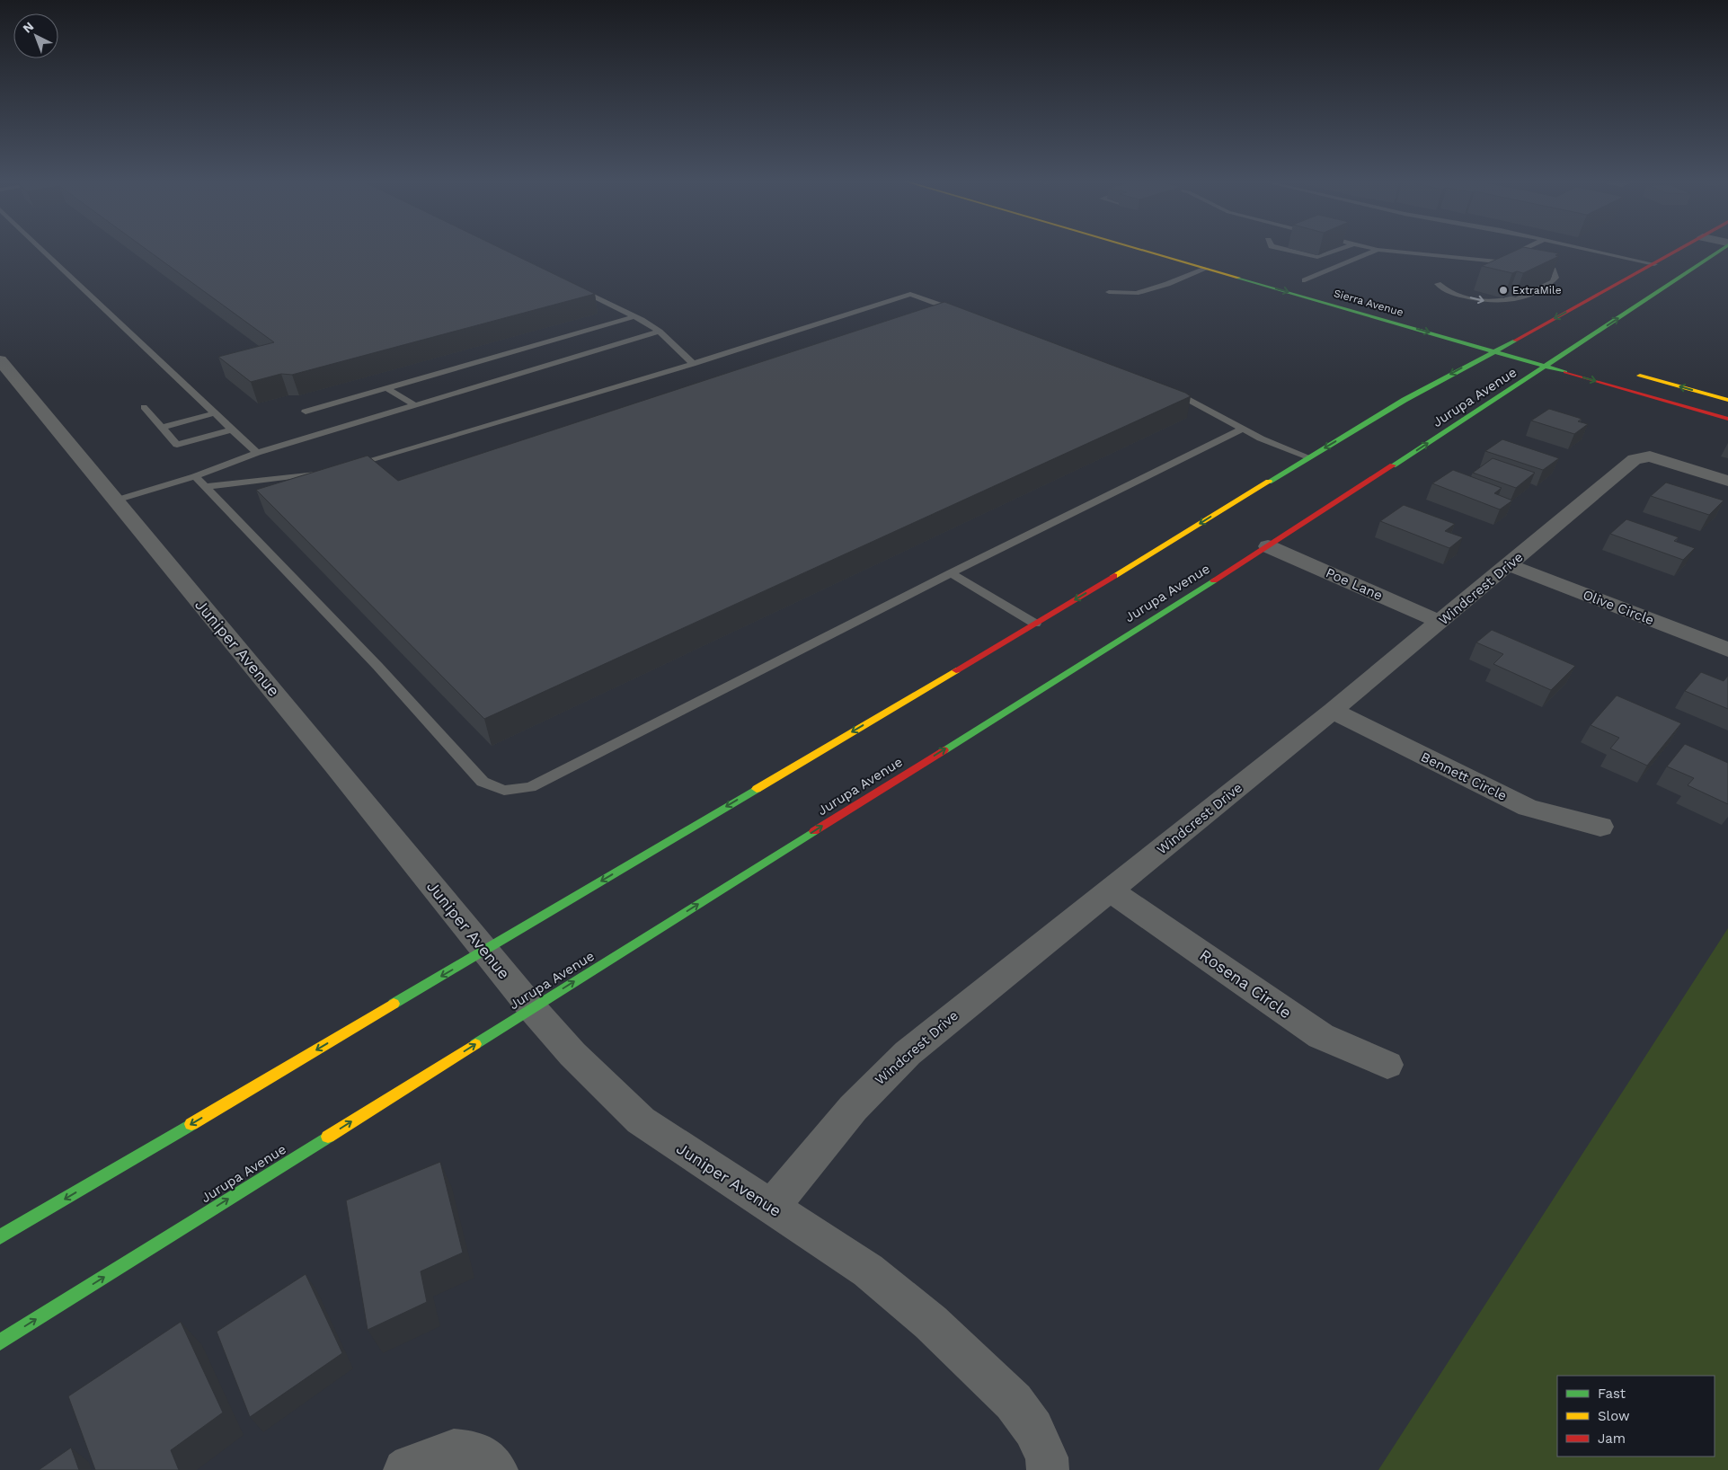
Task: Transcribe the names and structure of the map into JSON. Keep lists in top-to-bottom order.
{
  "streets": {
    "main road": ["Sierra Avenue", "Jurupa Avenue"],
    "street": [
      "Poe Lane",
      "Windcrest Drive",
      "Olive Circle",
      "Juniper Avenue",
      "Bennett Circle",
      "Rosena Circle"
    ]
  },
  "crossings": [
    ["Sierra Avenue", "Jurupa Avenue"],
    ["Jurupa Avenue", "Poe Lane"],
    ["Jurupa Avenue", "Juniper Avenue"],
    ["Poe Lane", "Windcrest Drive"],
    ["Windcrest Drive", "Olive Circle"],
    ["Windcrest Drive", "Juniper Avenue"],
    ["Windcrest Drive", "Bennett Circle"],
    ["Windcrest Drive", "Rosena Circle"]
  ],
  "places": ["ExtraMile"],
  "legend": ["Fast", "Slow", "Jam"],
  "north": "top left"
}
